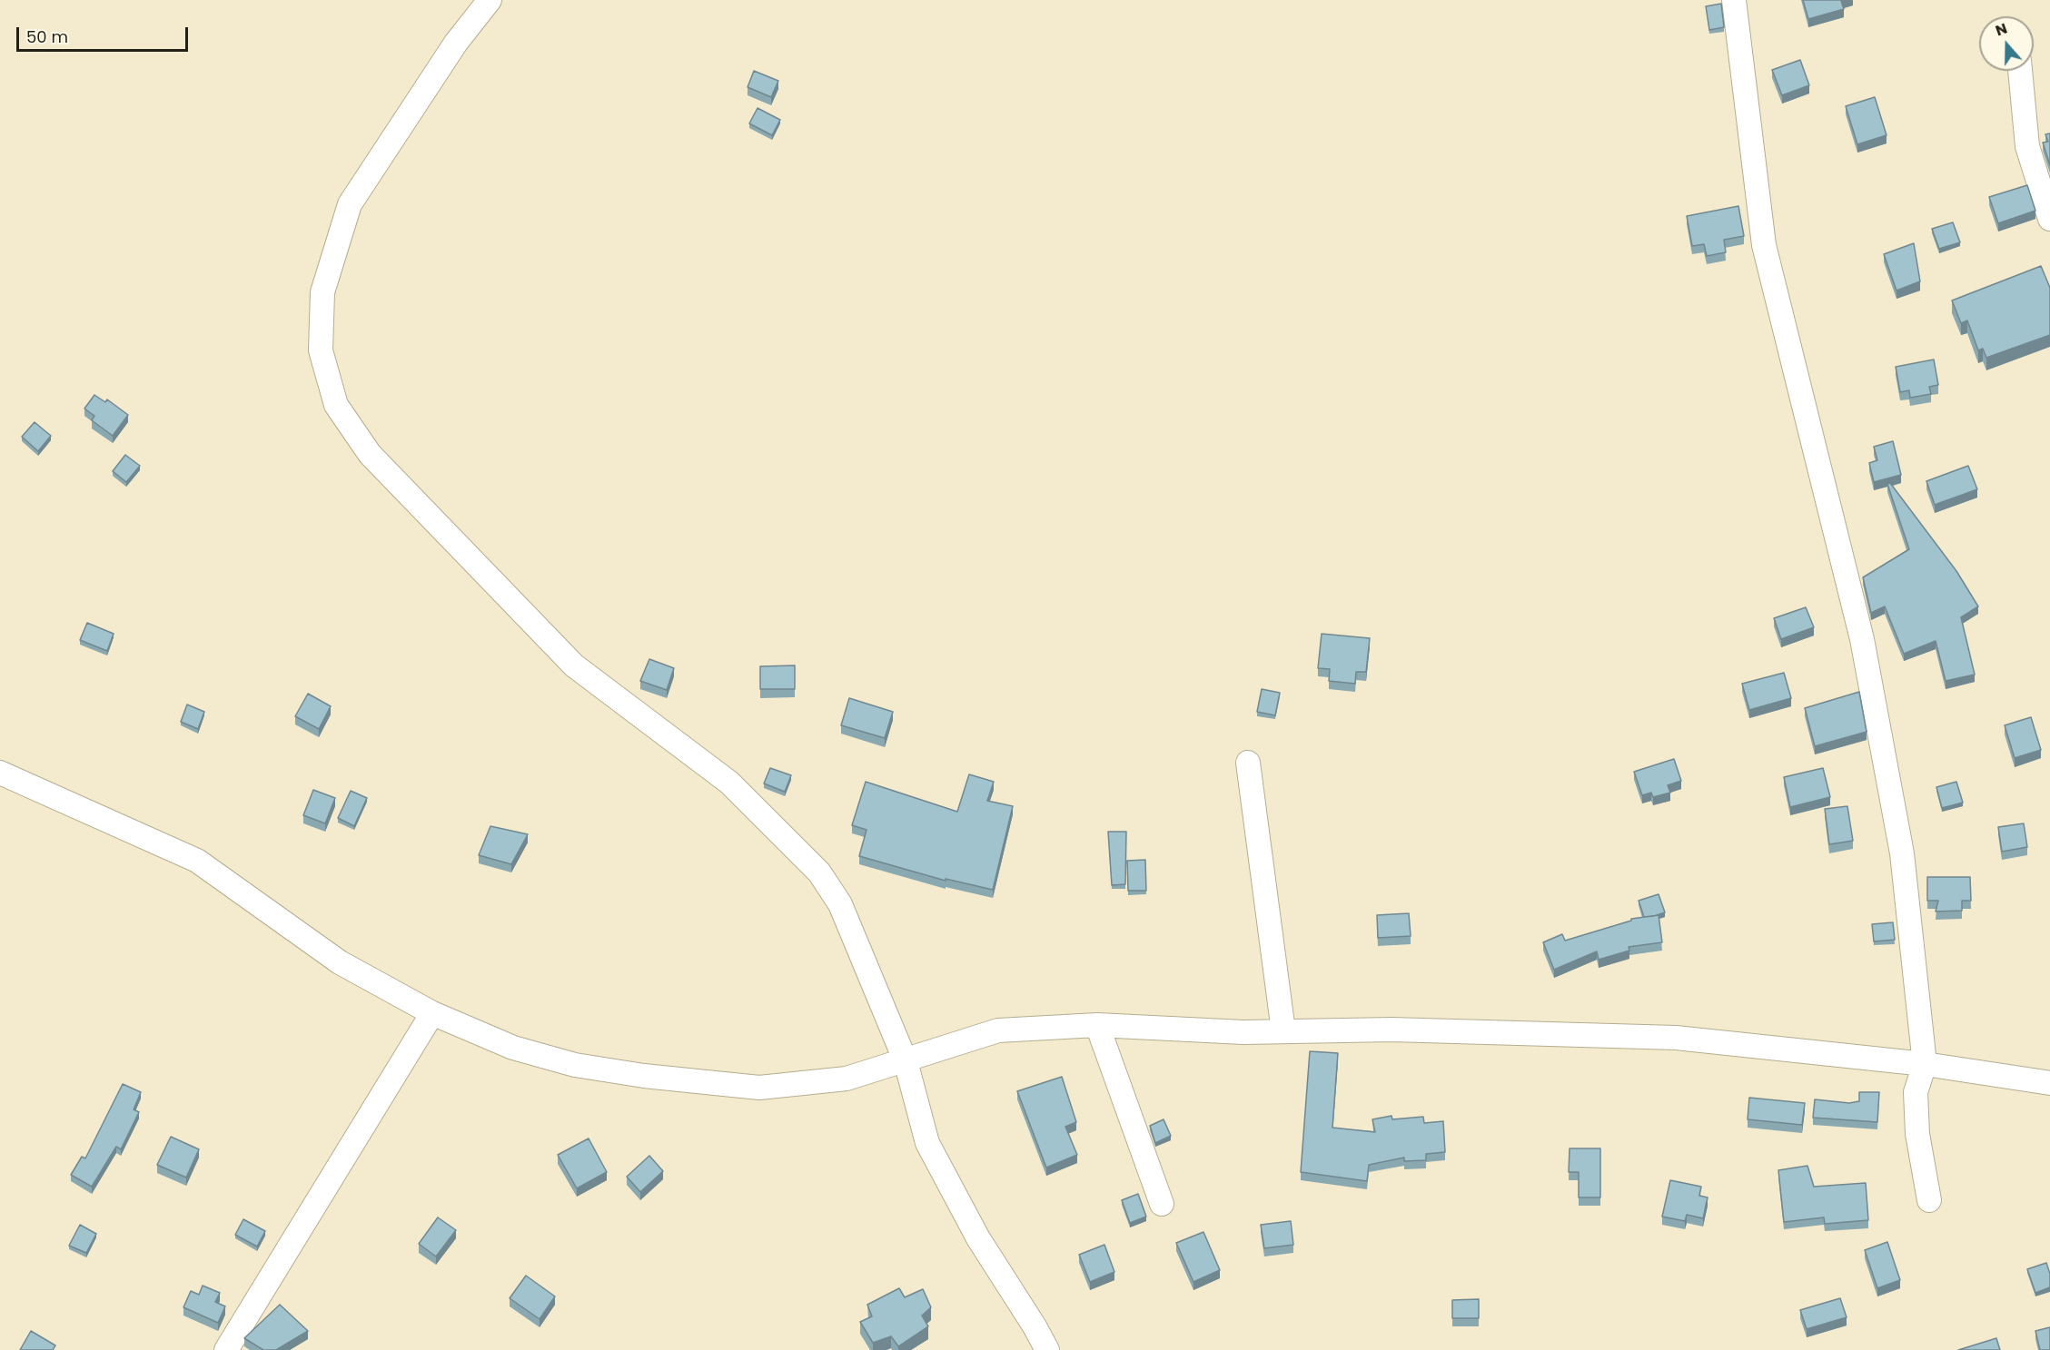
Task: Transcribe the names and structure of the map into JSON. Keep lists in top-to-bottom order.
{
  "scale_bar": "50 m",
  "north": "top"
}
